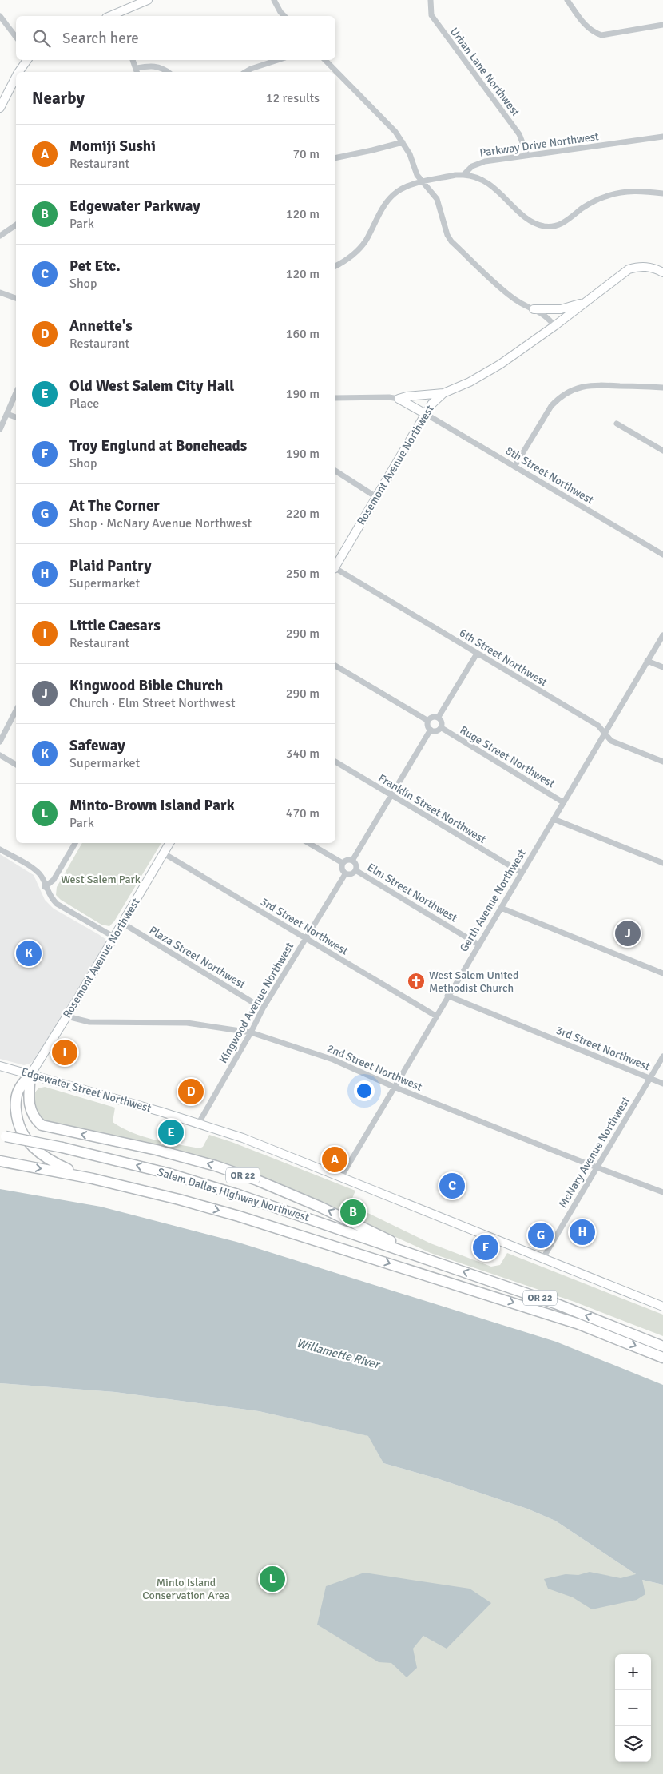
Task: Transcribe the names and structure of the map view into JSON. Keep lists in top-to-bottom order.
{
  "streets": {
    "highway": ["OR 22", "Salem Dallas Highway Northwest"],
    "street": [
      "Urban Lane Northwest",
      "Parkway Drive Northwest",
      "Rosemont Avenue Northwest",
      "8th Street Northwest",
      "6th Street Northwest",
      "Ruge Street Northwest",
      "Franklin Street Northwest",
      "Elm Street Northwest",
      "Gerth Avenue Northwest",
      "3rd Street Northwest",
      "Plaza Street Northwest",
      "Kingwood Avenue Northwest",
      "2nd Street Northwest",
      "Edgewater Street Northwest",
      "McNary Avenue Northwest"
    ]
  },
  "crossings": [
    ["Urban Lane Northwest", "Parkway Drive Northwest"],
    ["Rosemont Avenue Northwest", "8th Street Northwest"],
    ["Rosemont Avenue Northwest", "3rd Street Northwest"],
    ["Rosemont Avenue Northwest", "Plaza Street Northwest"],
    ["Rosemont Avenue Northwest", "2nd Street Northwest"],
    ["Rosemont Avenue Northwest", "Edgewater Street Northwest"],
    ["Rosemont Avenue Northwest", "OR 22"],
    ["6th Street Northwest", "Gerth Avenue Northwest"],
    ["Ruge Street Northwest", "Gerth Avenue Northwest"],
    ["Franklin Street Northwest", "Gerth Avenue Northwest"],
    ["Elm Street Northwest", "Gerth Avenue Northwest"],
    ["Elm Street Northwest", "Kingwood Avenue Northwest"],
    ["Gerth Avenue Northwest", "3rd Street Northwest"],
    ["Gerth Avenue Northwest", "2nd Street Northwest"],
    ["Gerth Avenue Northwest", "Edgewater Street Northwest"],
    ["3rd Street Northwest", "Kingwood Avenue Northwest"],
    ["3rd Street Northwest", "McNary Avenue Northwest"],
    ["Plaza Street Northwest", "Kingwood Avenue Northwest"],
    ["Kingwood Avenue Northwest", "2nd Street Northwest"],
    ["Kingwood Avenue Northwest", "Edgewater Street Northwest"],
    ["2nd Street Northwest", "McNary Avenue Northwest"],
    ["Edgewater Street Northwest", "McNary Avenue Northwest"],
    ["Edgewater Street Northwest", "OR 22"],
    ["OR 22", "Salem Dallas Highway Northwest"]
  ],
  "water": ["Willamette River"],
  "parks": ["West Salem Park", "Minto Island Conservation Area"],
  "places": {
    "church": ["West Salem United Methodist Church"]
  },
  "page": {
    "search": "Search here",
    "heading": ["Nearby", "12 results"],
    "list": [
      {
        "mark": "A",
        "name": "Momiji Sushi",
        "note": "Restaurant",
        "value": "70 m"
      },
      {
        "mark": "B",
        "name": "Edgewater Parkway",
        "note": "Park",
        "value": "120 m"
      },
      {
        "mark": "C",
        "name": "Pet Etc.",
        "note": "Shop",
        "value": "120 m"
      },
      {
        "mark": "D",
        "name": "Annette's",
        "note": "Restaurant",
        "value": "160 m"
      },
      {
        "mark": "E",
        "name": "Old West Salem City Hall",
        "note": "Place",
        "value": "190 m"
      },
      {
        "mark": "F",
        "name": "Troy Englund at Boneheads",
        "note": "Shop",
        "value": "190 m"
      },
      {
        "mark": "G",
        "name": "At The Corner",
        "note": "Shop · McNary Avenue Northwest",
        "value": "220 m"
      },
      {
        "mark": "H",
        "name": "Plaid Pantry",
        "note": "Supermarket",
        "value": "250 m"
      },
      {
        "mark": "I",
        "name": "Little Caesars",
        "note": "Restaurant",
        "value": "290 m"
      },
      {
        "mark": "J",
        "name": "Kingwood Bible Church",
        "note": "Church · Elm Street Northwest",
        "value": "290 m"
      },
      {
        "mark": "K",
        "name": "Safeway",
        "note": "Supermarket",
        "value": "340 m"
      },
      {
        "mark": "L",
        "name": "Minto-Brown Island Park",
        "note": "Park",
        "value": "470 m"
      }
    ],
    "pins": [
      "J",
      "K",
      "I",
      "D",
      "E",
      "A",
      "C",
      "B",
      "H",
      "G",
      "F",
      "L"
    ],
    "map_buttons": ["+", "−"]
  }
}
